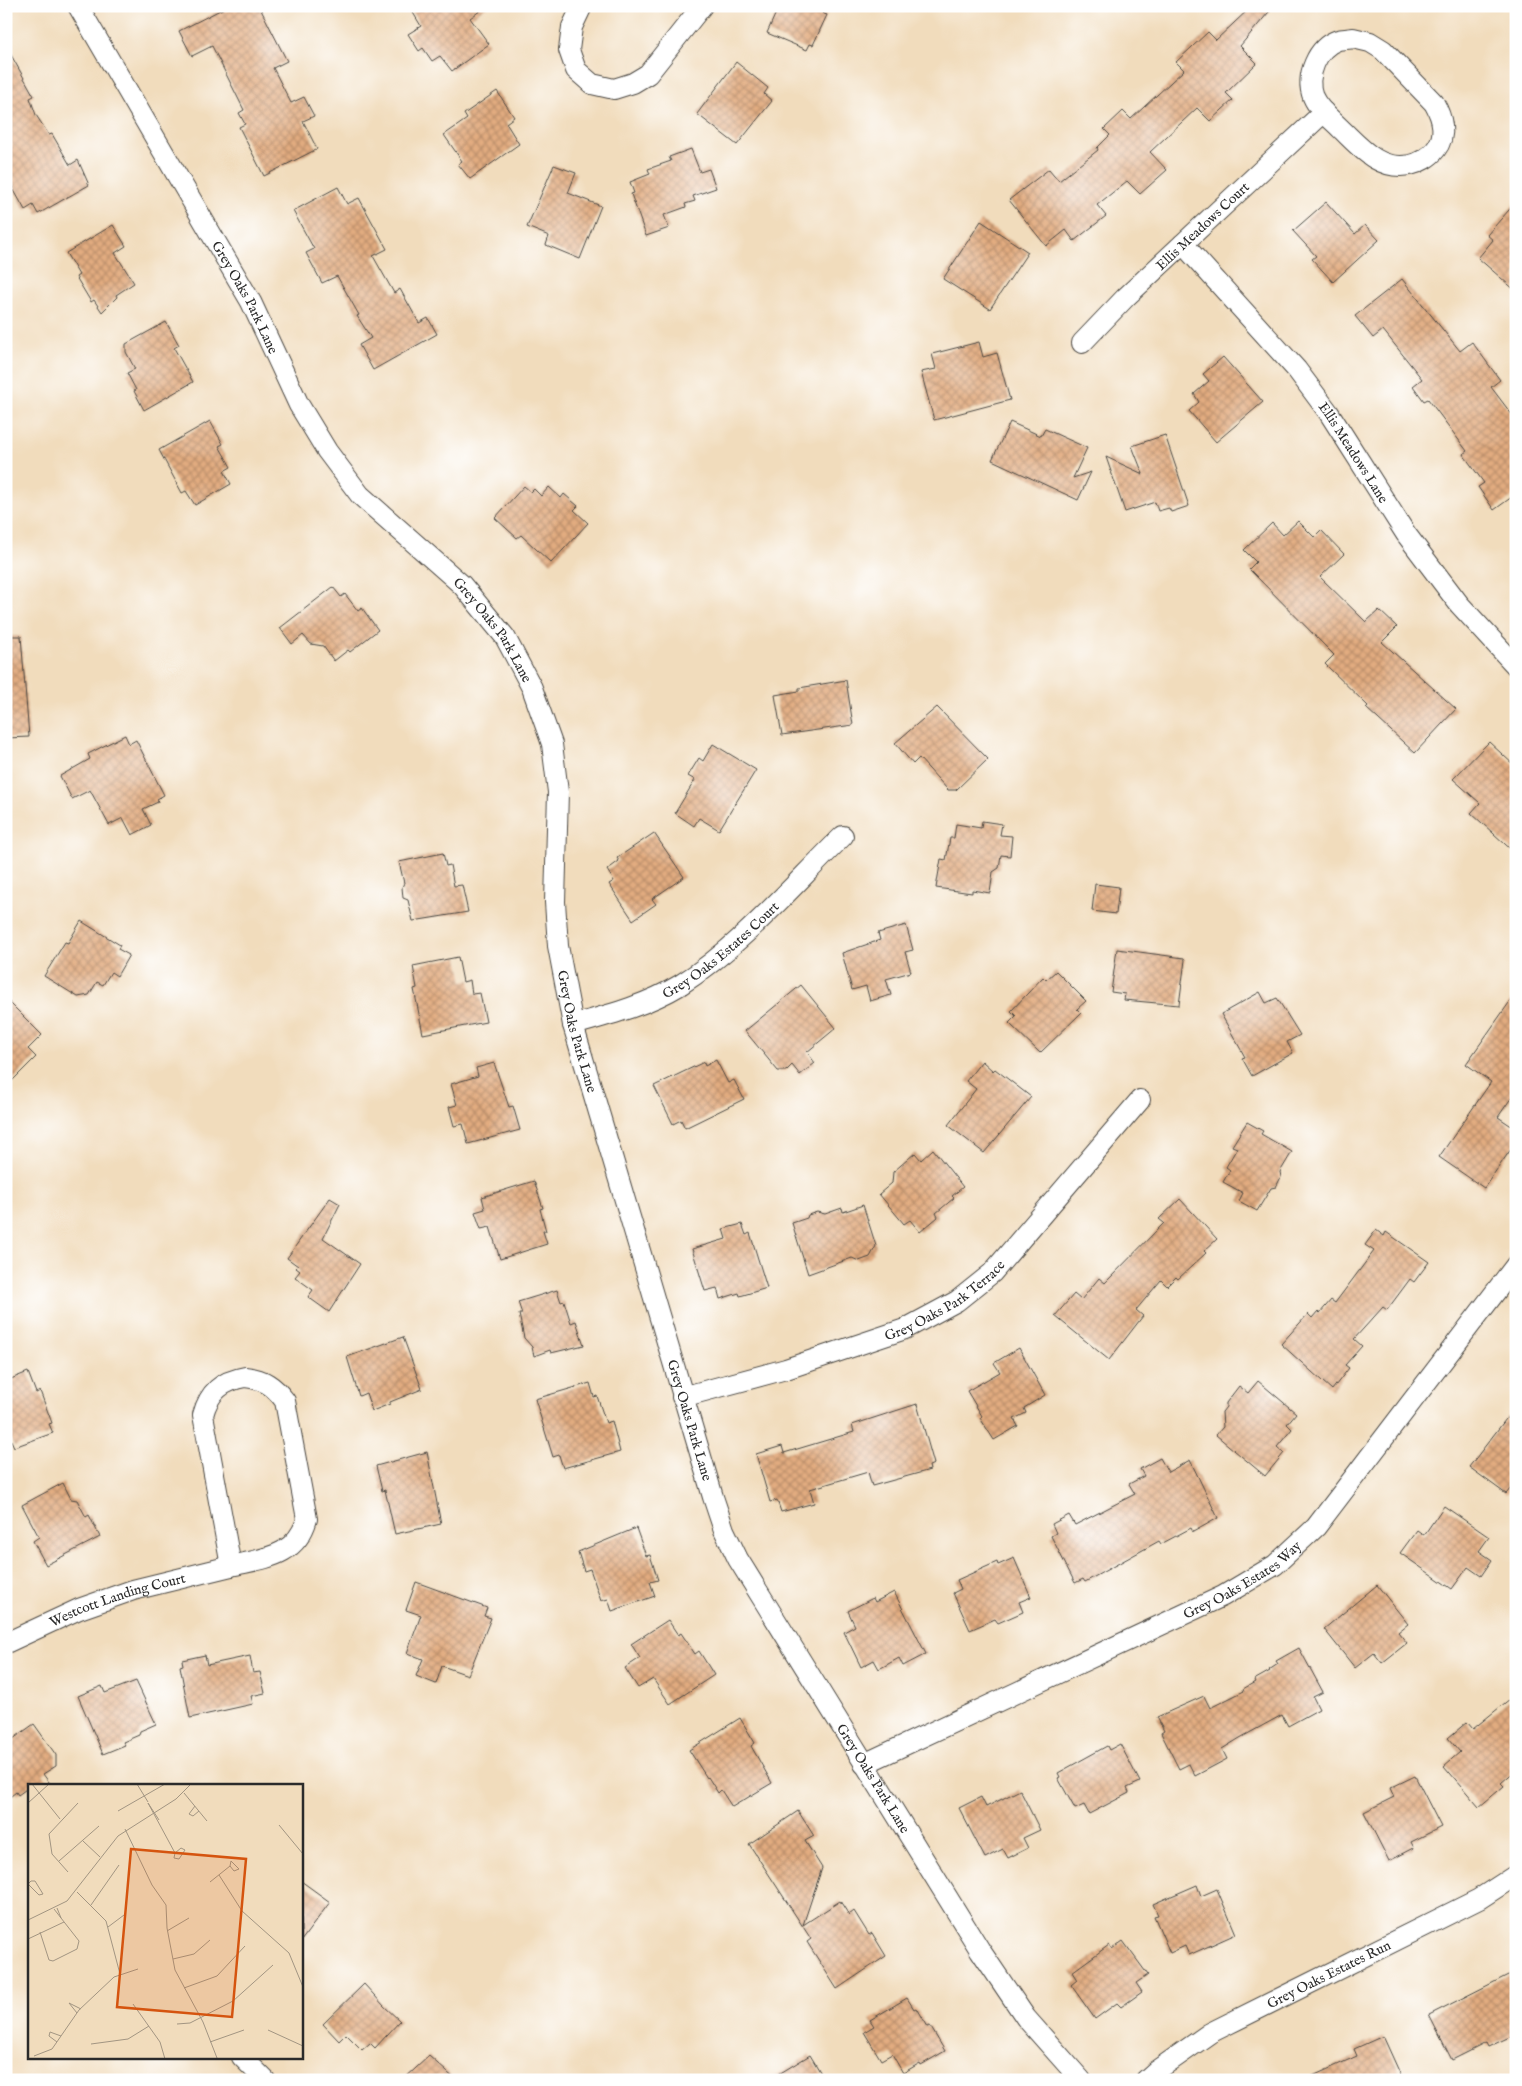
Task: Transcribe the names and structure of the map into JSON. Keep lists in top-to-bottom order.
{
  "streets": {
    "street": [
      "Ellis Meadows Court",
      "Grey Oaks Park Lane",
      "Ellis Meadows Lane",
      "Grey Oaks Estates Court",
      "Grey Oaks Park Terrace",
      "Grey Oaks Estates Way",
      "Westcott Landing Court",
      "Grey Oaks Estates Run"
    ]
  },
  "crossings": [
    ["Ellis Meadows Court", "Ellis Meadows Lane"],
    ["Grey Oaks Park Lane", "Grey Oaks Estates Court"],
    ["Grey Oaks Park Lane", "Grey Oaks Park Terrace"],
    ["Grey Oaks Park Lane", "Grey Oaks Estates Way"]
  ]
}
